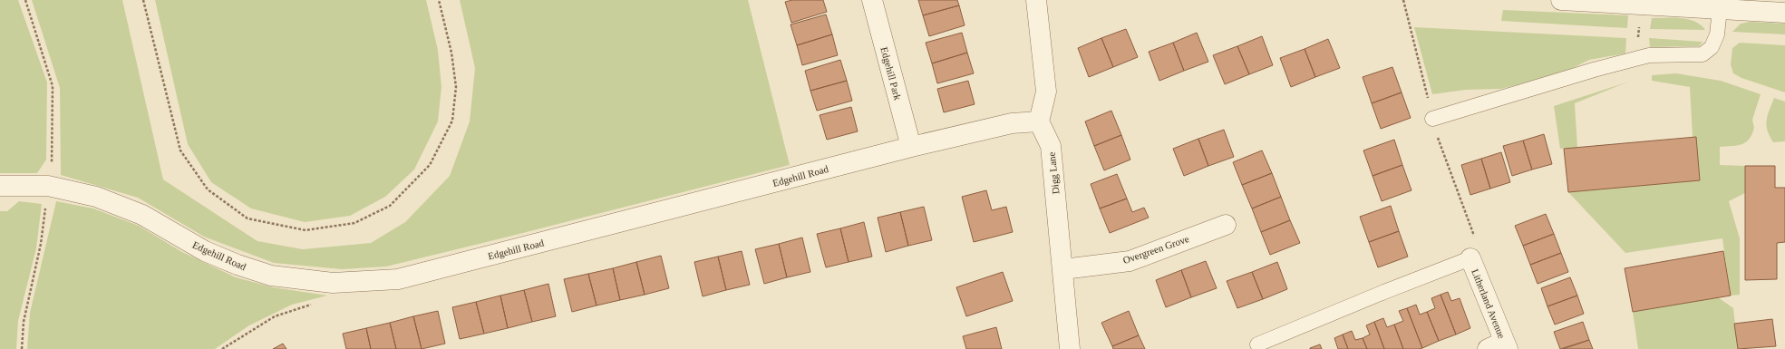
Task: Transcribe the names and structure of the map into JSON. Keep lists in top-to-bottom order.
{
  "streets": {
    "street": [
      "Edgehill Park",
      "Digg Lane",
      "Edgehill Road",
      "Overgreen Grove",
      "Litherland Avenue"
    ]
  },
  "crossings": [
    ["Edgehill Park", "Edgehill Road"],
    ["Digg Lane", "Edgehill Road"],
    ["Digg Lane", "Overgreen Grove"]
  ]
}
